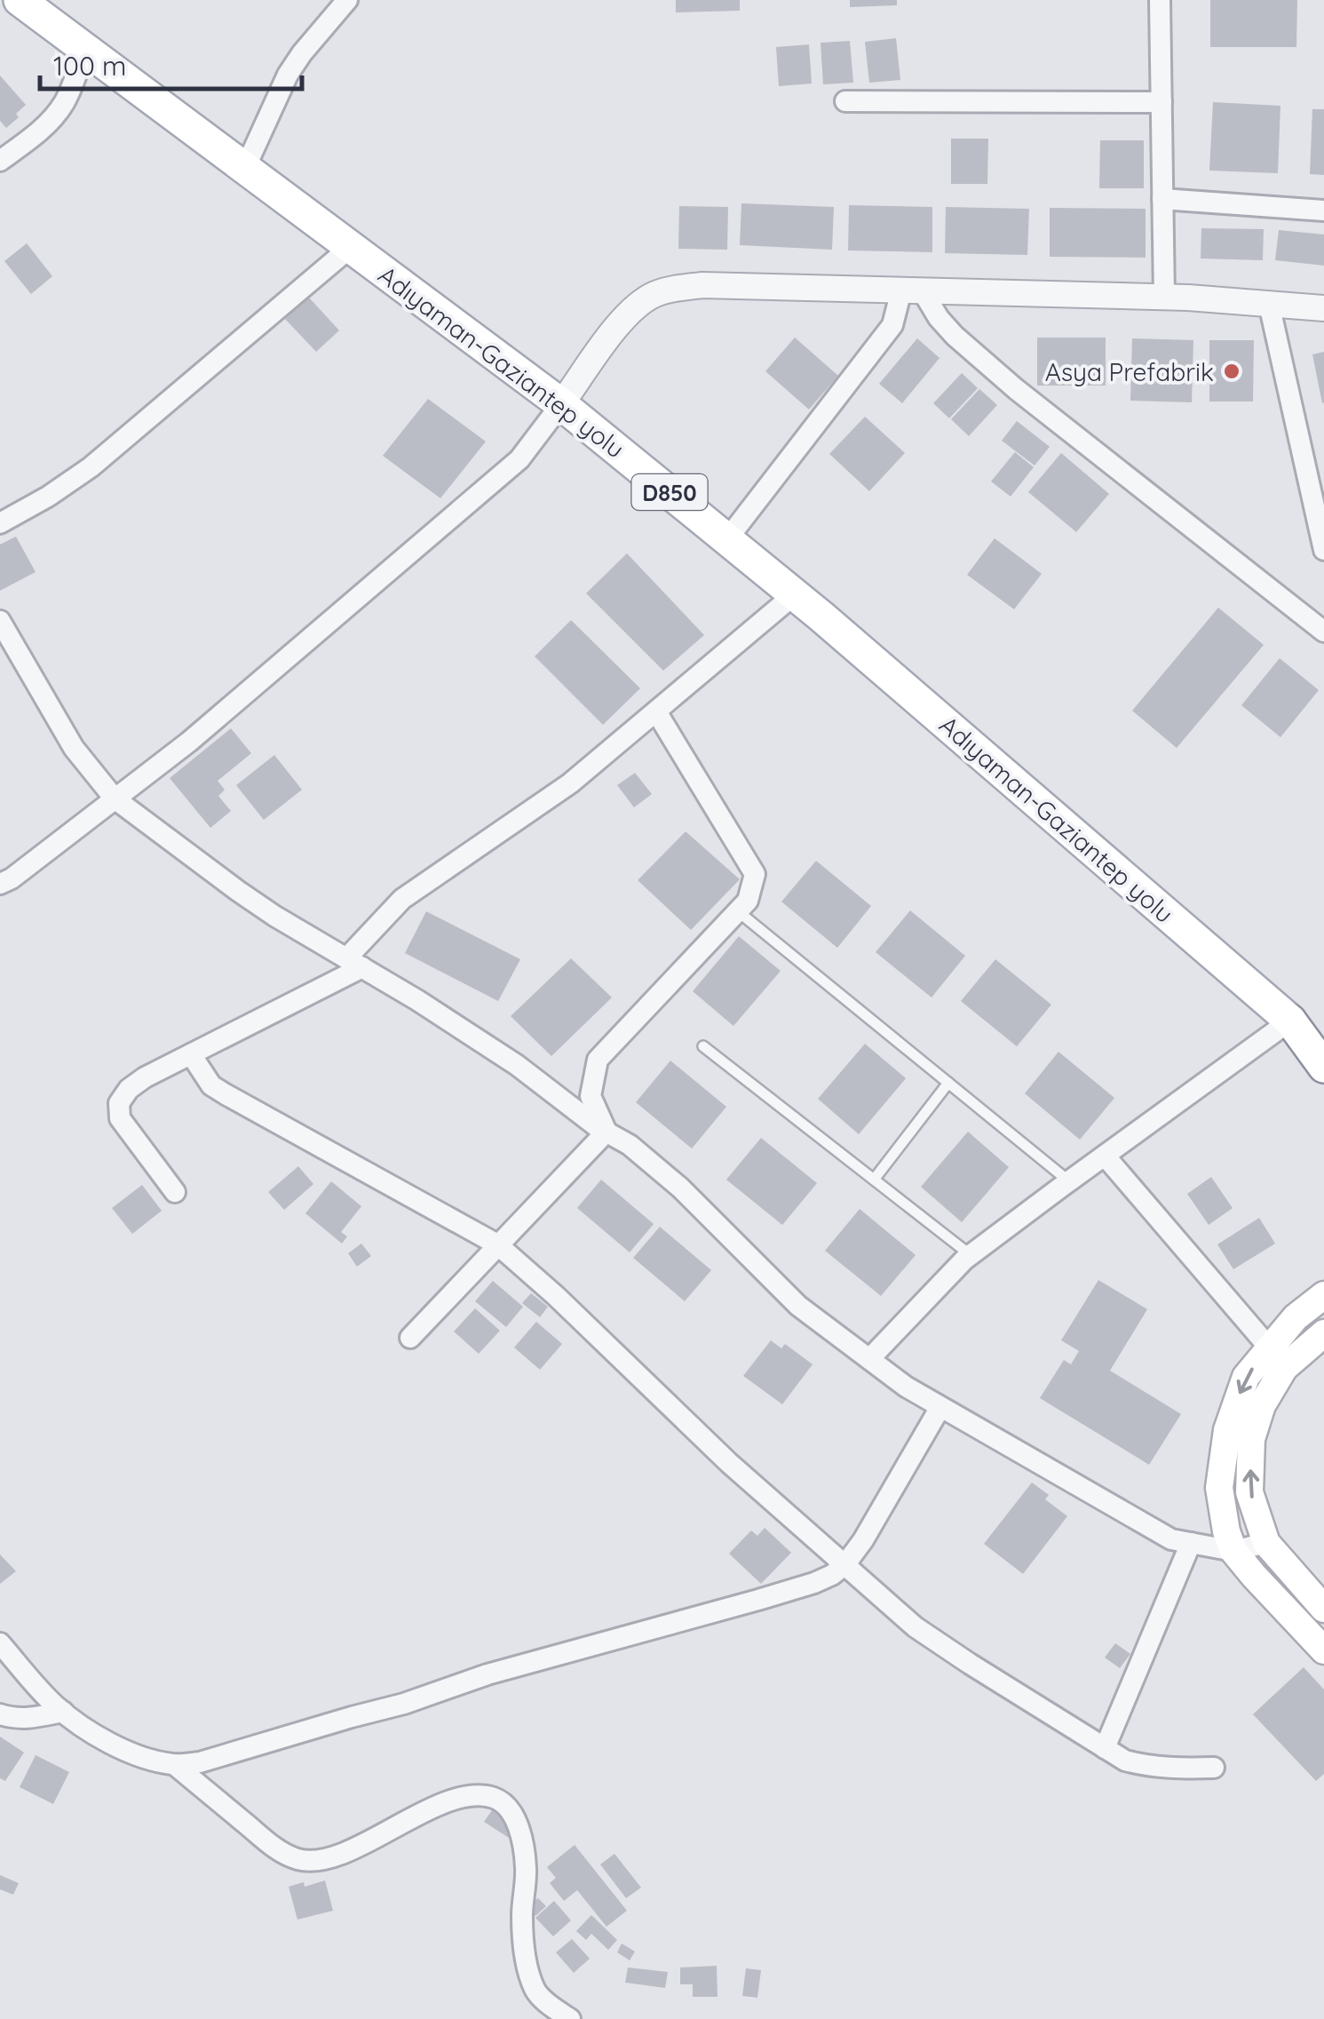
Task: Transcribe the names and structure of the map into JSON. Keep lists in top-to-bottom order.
{
  "streets": {
    "main road": ["Adıyaman-Gaziantep yolu", "D850"]
  },
  "crossings": [
    ["Adıyaman-Gaziantep yolu", "D850"]
  ],
  "places": ["Asya Prefabrik"],
  "scale_bar": "100 m"
}
